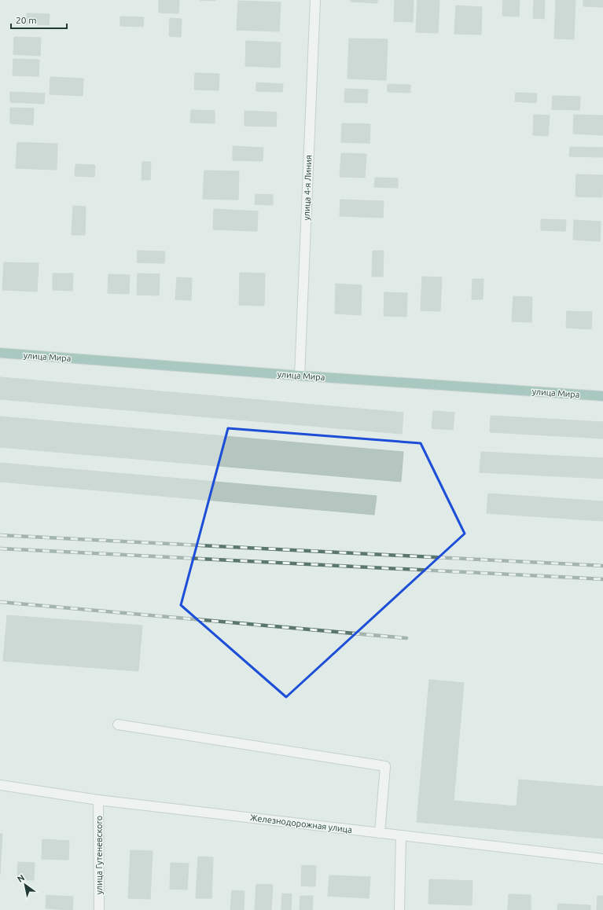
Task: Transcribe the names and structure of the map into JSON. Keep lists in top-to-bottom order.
{
  "streets": {
    "main road": ["улица Мира"],
    "street": ["улица 4-я Линия", "Железнодорожная улица", "улица Гутеневского"]
  },
  "crossings": [
    ["улица 4-я Линия", "улица Мира"],
    ["Железнодорожная улица", "улица Гутеневского"]
  ],
  "scale_bar": "20 m",
  "north": "top left"
}
